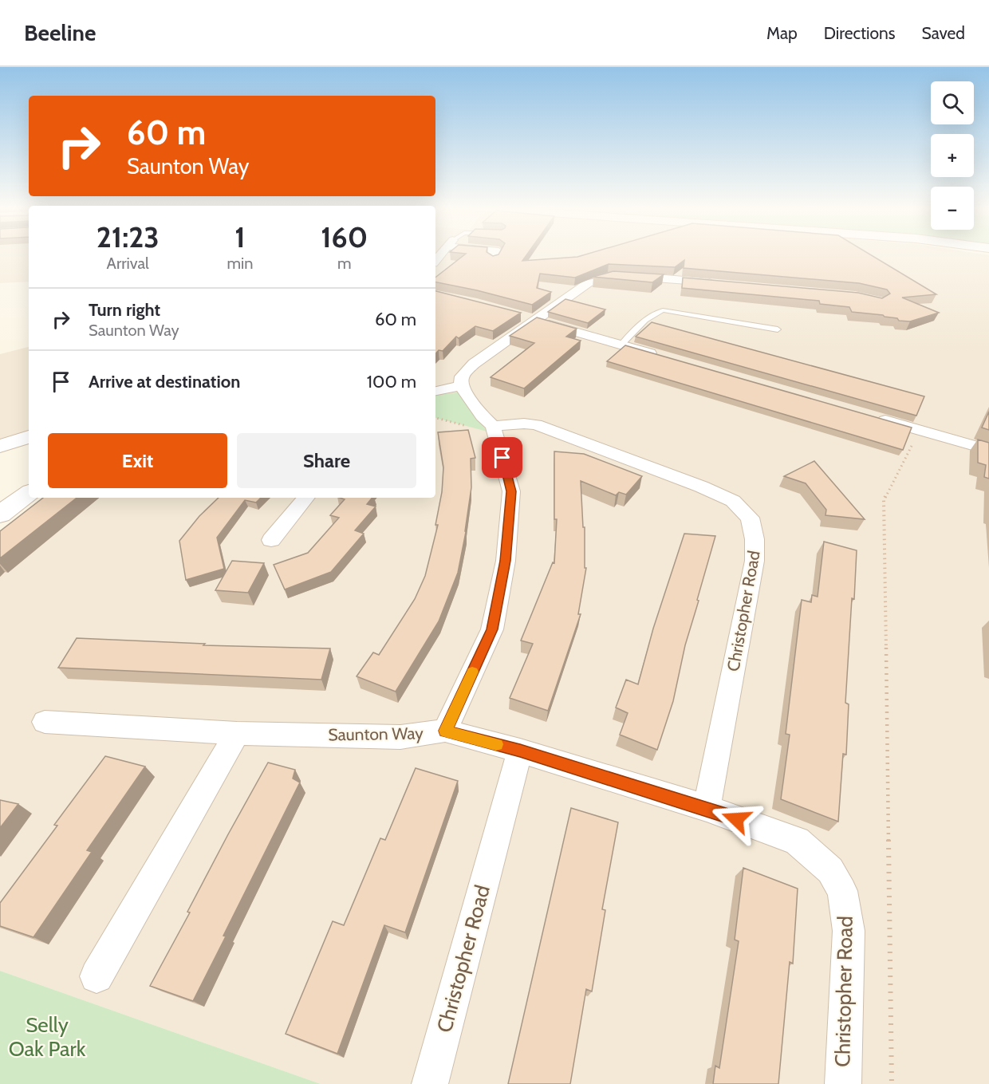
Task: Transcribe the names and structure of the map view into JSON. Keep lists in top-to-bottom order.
{
  "streets": {
    "street": ["Christopher Road", "Saunton Way"]
  },
  "crossings": [
    ["Christopher Road", "Saunton Way"]
  ],
  "parks": ["Selly Oak Park"],
  "page": {
    "header": "Beeline",
    "nav": ["Map", "Directions", "Saved"],
    "map_buttons": ["+", "−"],
    "turn": ["60 m", "Saunton Way"],
    "eta": [
      "21:23",
      "Arrival",
      "1",
      "min",
      "160",
      "m"
    ],
    "list": [
      {
        "name": "Turn right",
        "note": "Saunton Way",
        "value": "60 m"
      },
      {
        "name": "Arrive at destination",
        "value": "100 m"
      }
    ],
    "buttons": ["Exit", "Share"]
  }
}
